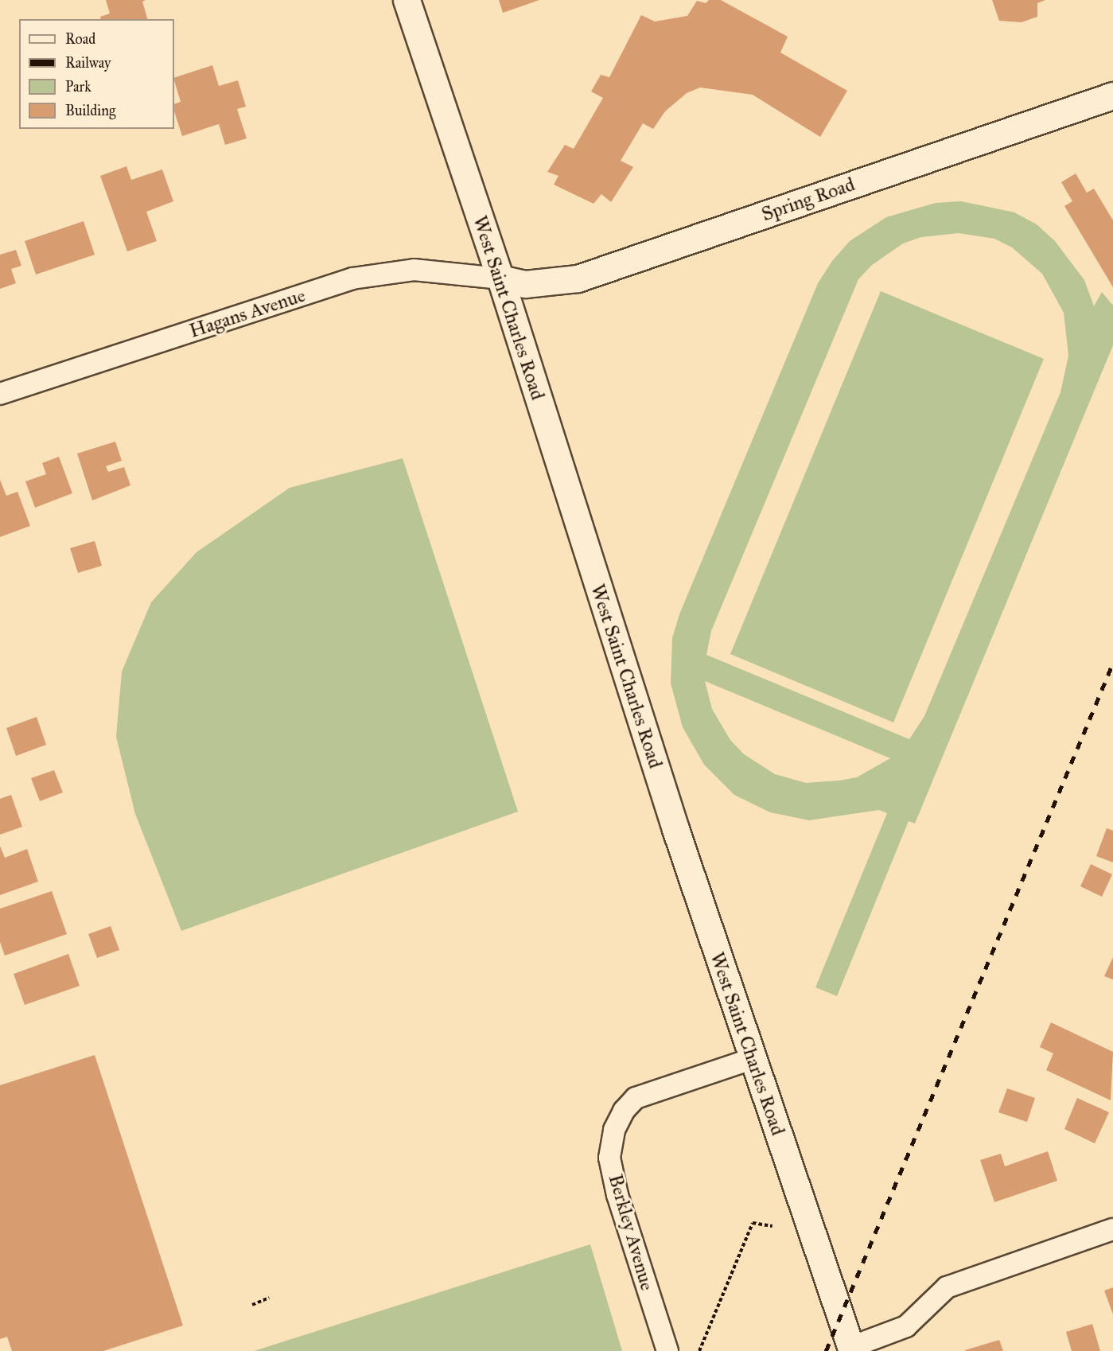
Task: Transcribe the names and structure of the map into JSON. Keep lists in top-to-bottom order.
{
  "streets": {
    "main road": ["Spring Road", "West Saint Charles Road"],
    "street": ["Hagans Avenue", "Berkley Avenue"]
  },
  "crossings": [
    ["Spring Road", "West Saint Charles Road"],
    ["Spring Road", "Hagans Avenue"],
    ["West Saint Charles Road", "Hagans Avenue"],
    ["West Saint Charles Road", "Berkley Avenue"]
  ],
  "legend": [
    "Road",
    "Railway",
    "Park",
    "Building"
  ]
}
